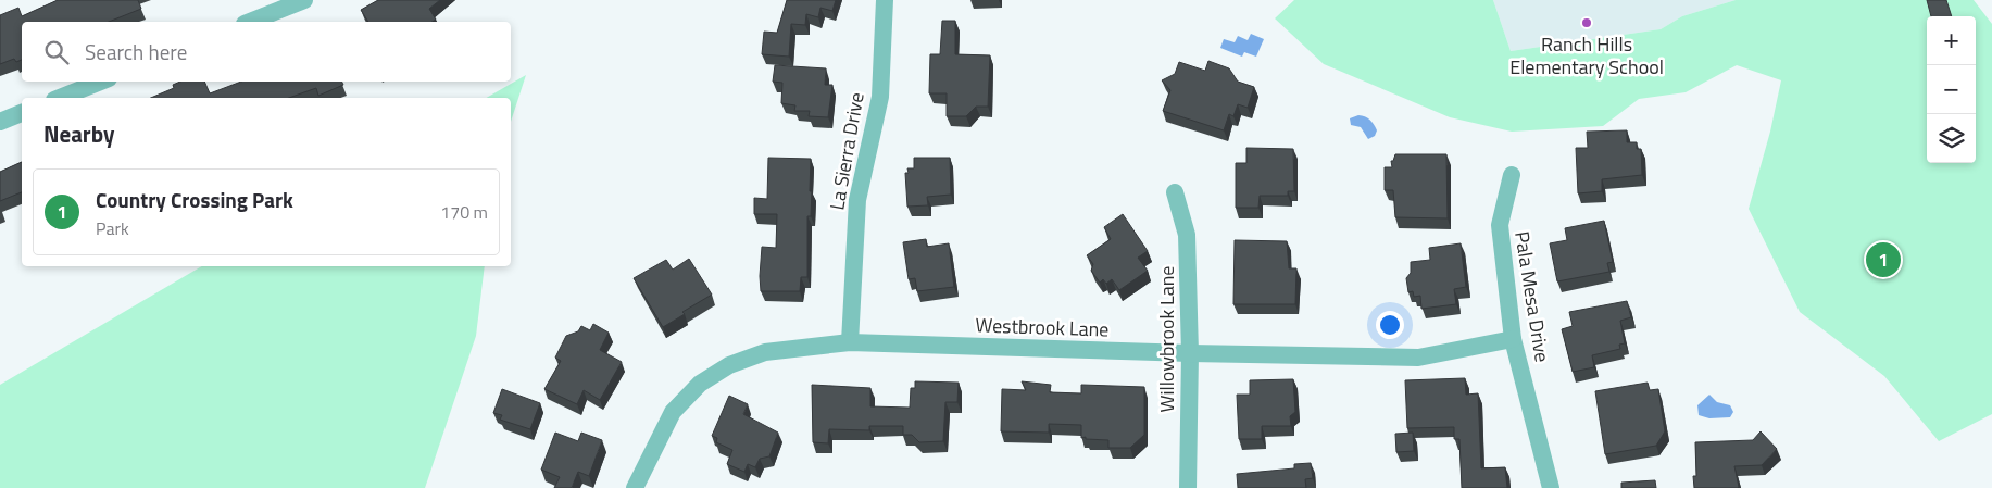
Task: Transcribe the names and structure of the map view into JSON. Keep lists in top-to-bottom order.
{
  "streets": {
    "street": [
      "La Sierra Drive",
      "Pala Mesa Drive",
      "Westbrook Lane",
      "Willowbrook Lane"
    ]
  },
  "crossings": [
    ["La Sierra Drive", "Westbrook Lane"],
    ["Pala Mesa Drive", "Westbrook Lane"],
    ["Westbrook Lane", "Willowbrook Lane"]
  ],
  "places": ["Ranch Hills Elementary School"],
  "page": {
    "map_buttons": ["+", "−"],
    "search": "Search here",
    "heading": "Nearby",
    "list": [
      {
        "mark": "1",
        "name": "Country Crossing Park",
        "note": "Park",
        "value": "170 m"
      }
    ],
    "pins": "1"
  }
}
